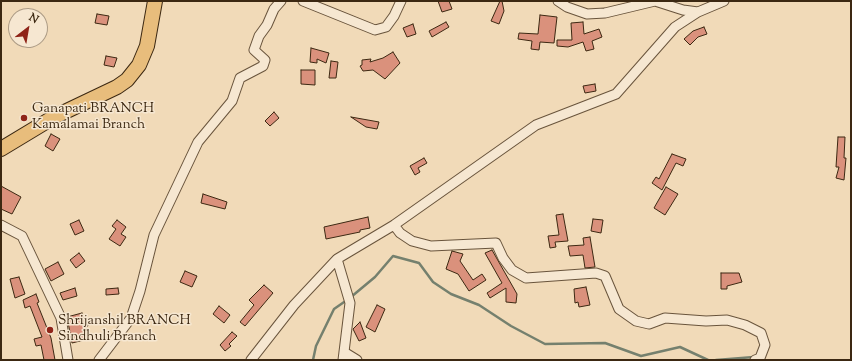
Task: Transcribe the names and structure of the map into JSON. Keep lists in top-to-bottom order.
{
  "places": ["Ganapati BRANCH Kamalamai Branch", "Shrijanshil BRANCH Sindhuli Branch"],
  "north": "top right"
}
